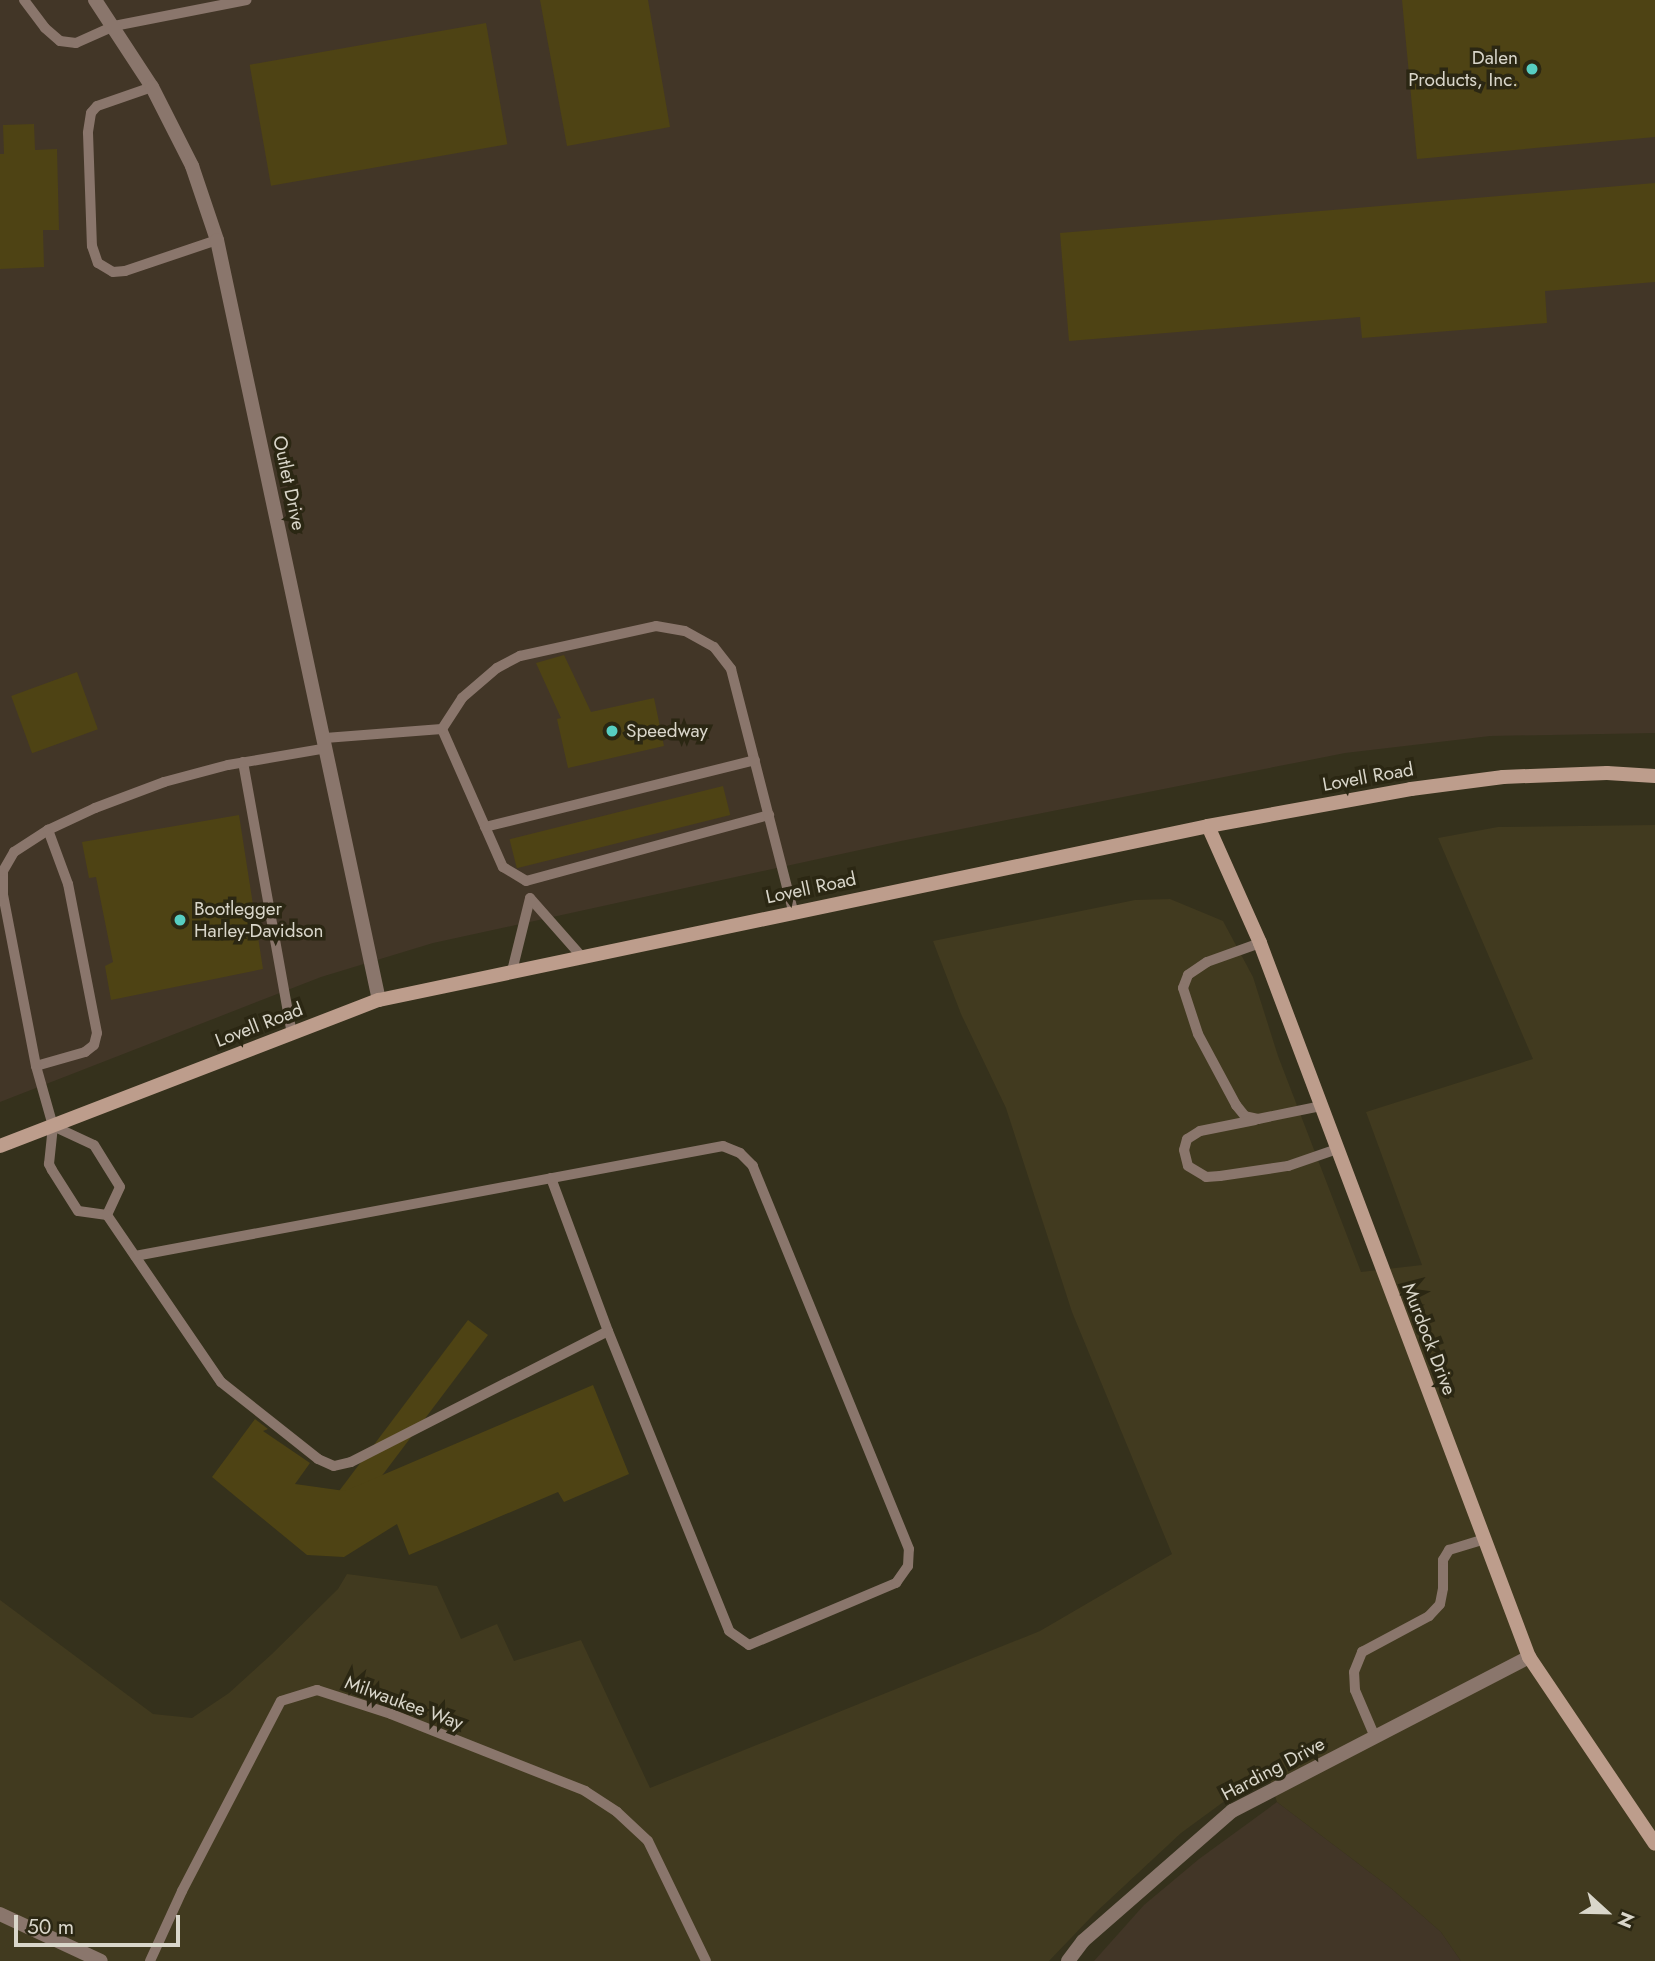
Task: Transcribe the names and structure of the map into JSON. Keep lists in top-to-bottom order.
{
  "streets": {
    "main road": ["Lovell Road", "Murdock Drive"],
    "street": ["Outlet Drive", "Harding Drive"],
    "lane": ["Milwaukee Way"]
  },
  "crossings": [
    ["Outlet Drive", "Lovell Road"],
    ["Lovell Road", "Murdock Drive"],
    ["Murdock Drive", "Harding Drive"]
  ],
  "places": ["Dalen Products, Inc.", "Speedway", "Bootlegger Harley-Davidson"],
  "scale_bar": "50 m",
  "north": "right"
}
